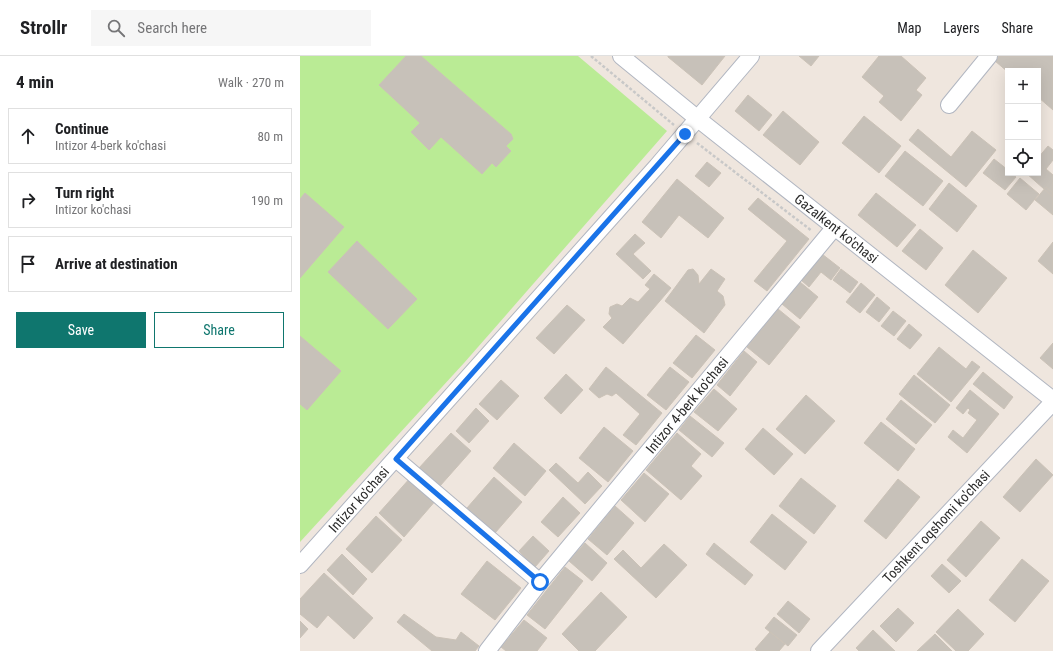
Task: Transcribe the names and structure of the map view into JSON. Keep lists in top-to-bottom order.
{
  "streets": {
    "street": [
      "Gazalkent ko'chasi",
      "Intizor 4-berk ko'chasi",
      "Intizor ko'chasi",
      "Toshkent oqshomi ko'chasi"
    ]
  },
  "crossings": [
    ["Gazalkent ko'chasi", "Intizor 4-berk ko'chasi"],
    ["Gazalkent ko'chasi", "Intizor ko'chasi"],
    ["Gazalkent ko'chasi", "Toshkent oqshomi ko'chasi"]
  ],
  "page": {
    "header": "Strollr",
    "search": "Search here",
    "nav": ["Map", "Layers", "Share"],
    "heading": ["4 min", "Walk · 270 m"],
    "map_buttons": ["+", "−"],
    "list": [
      ["Continue", "Intizor 4-berk ko'chasi", "80 m"],
      ["Turn right", "Intizor ko'chasi", "190 m"],
      "Arrive at destination"
    ],
    "buttons": ["Save", "Share"]
  }
}
